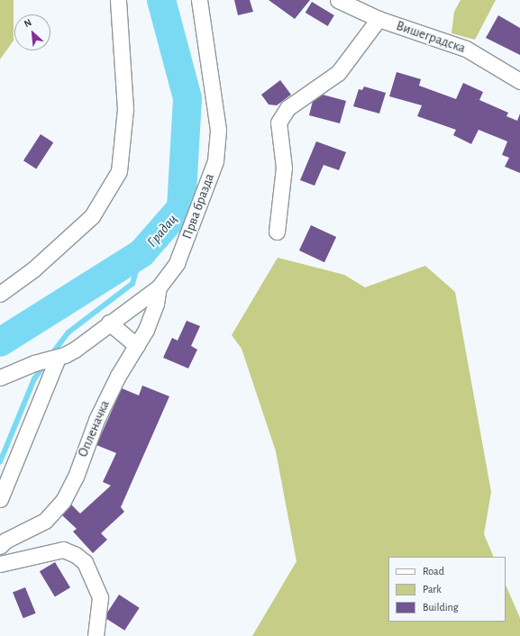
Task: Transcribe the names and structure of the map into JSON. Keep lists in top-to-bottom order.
{
  "streets": {
    "street": ["Вишеградска", "Прва бразда", "Опленачка"]
  },
  "crossings": [
    ["Прва бразда", "Опленачка"]
  ],
  "water": ["Градац"],
  "legend": ["Road", "Park", "Building"],
  "north": "top left"
}
